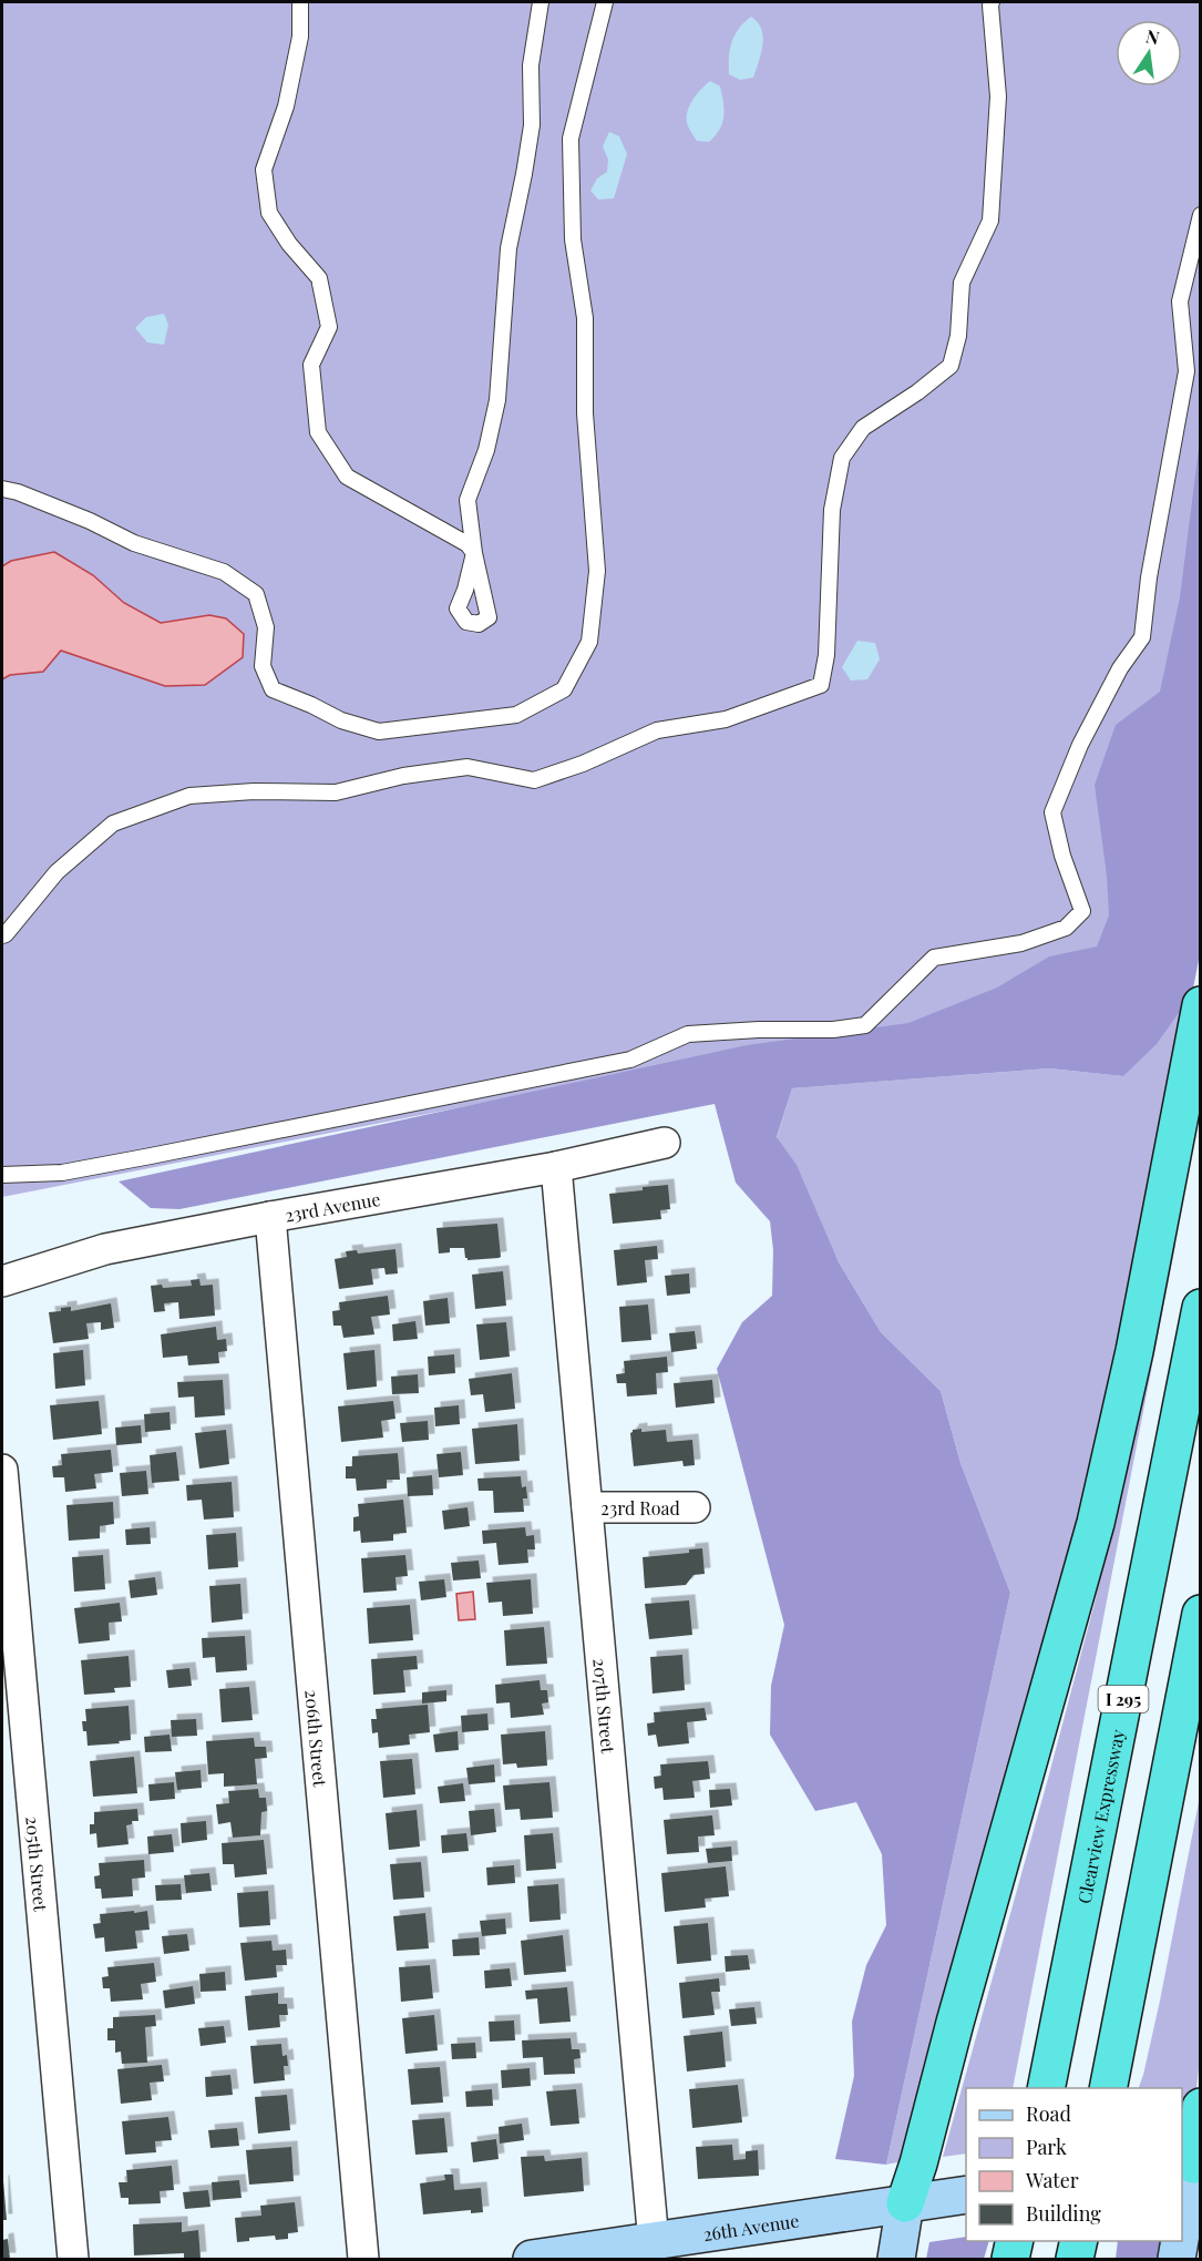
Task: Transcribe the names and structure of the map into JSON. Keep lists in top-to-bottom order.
{
  "streets": {
    "highway": ["I 295", "Clearview Expressway"],
    "street": [
      "23rd Avenue",
      "23rd Road",
      "207th Street",
      "206th Street",
      "205th Street",
      "26th Avenue"
    ]
  },
  "crossings": [
    ["23rd Avenue", "207th Street"],
    ["23rd Avenue", "206th Street"],
    ["23rd Road", "207th Street"],
    ["207th Street", "26th Avenue"]
  ],
  "legend": [
    "Road",
    "Park",
    "Water",
    "Building"
  ],
  "north": "top"
}
